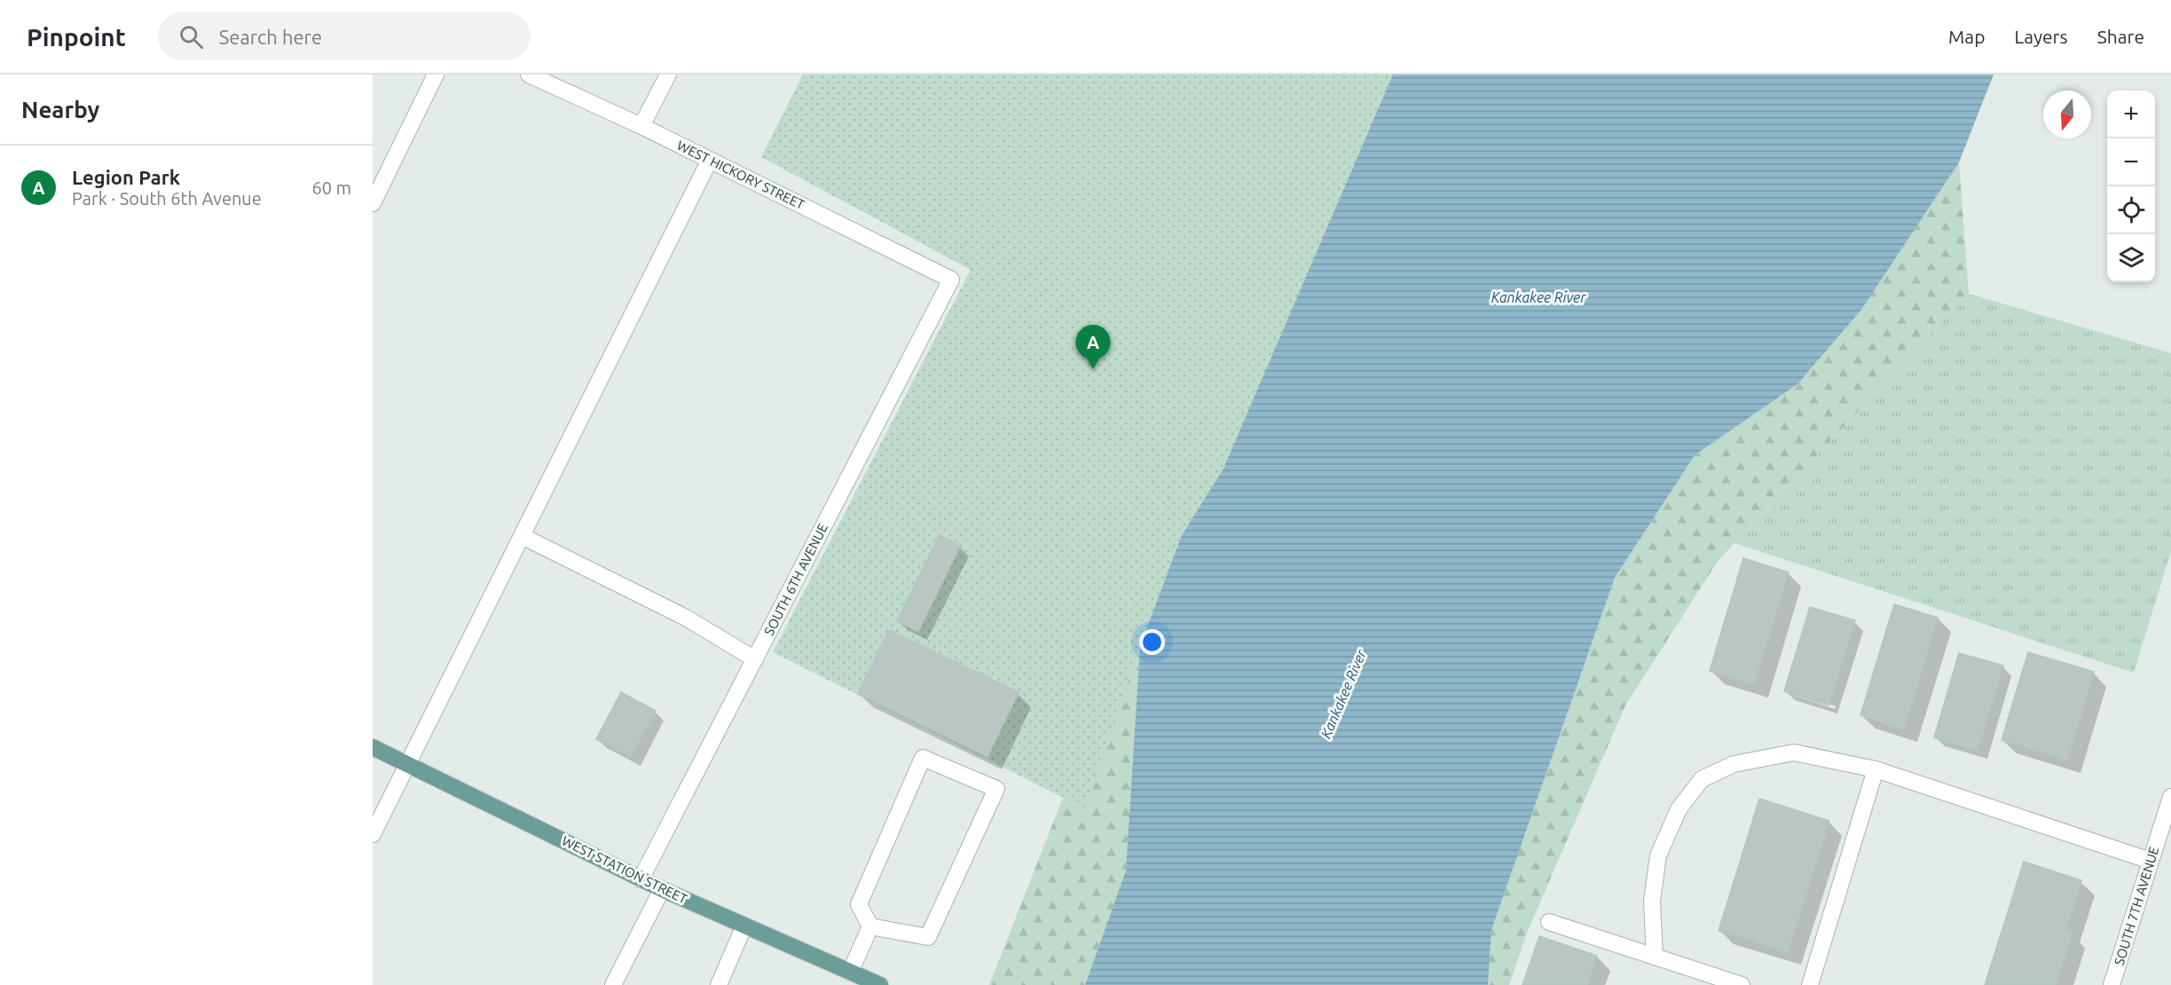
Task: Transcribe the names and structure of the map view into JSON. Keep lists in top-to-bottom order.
{
  "streets": {
    "main road": ["WEST STATION STREET"],
    "street": ["WEST HICKORY STREET", "SOUTH 6TH AVENUE", "SOUTH 7TH AVENUE"]
  },
  "crossings": [
    ["WEST HICKORY STREET", "SOUTH 6TH AVENUE"],
    ["SOUTH 6TH AVENUE", "WEST STATION STREET"]
  ],
  "water": ["Kankakee River"],
  "north": "bottom",
  "page": {
    "header": "Pinpoint",
    "search": "Search here",
    "nav": ["Map", "Layers", "Share"],
    "heading": "Nearby",
    "map_buttons": ["+", "−"],
    "list": [
      {
        "mark": "A",
        "name": "Legion Park",
        "note": "Park · South 6th Avenue",
        "value": "60 m"
      }
    ],
    "pins": "A"
  }
}
